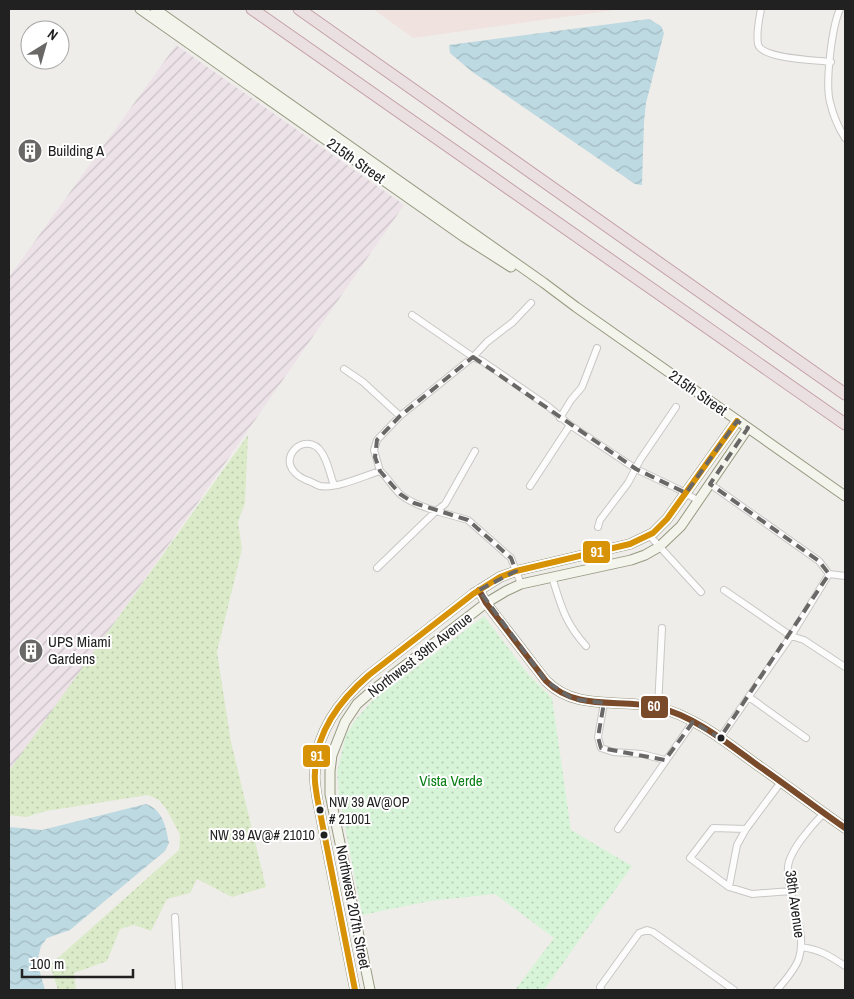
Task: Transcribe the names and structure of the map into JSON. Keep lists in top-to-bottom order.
{
  "streets": {
    "street": [
      "215th Street",
      "Northwest 39th Avenue",
      "38th Avenue",
      "Northwest 207th Street"
    ]
  },
  "crossings": [
    ["215th Street", "Northwest 39th Avenue"],
    ["Northwest 39th Avenue", "Northwest 207th Street"]
  ],
  "parks": ["Vista Verde"],
  "places": {
    "building": ["Building A", "UPS Miami Gardens"],
    "other": ["NW 39 AV@OP # 21001", "NW 39 AV@# 21010"]
  },
  "lines": ["transit line 91", "transit line 60"],
  "scale_bar": "100 m",
  "north": "top right"
}
